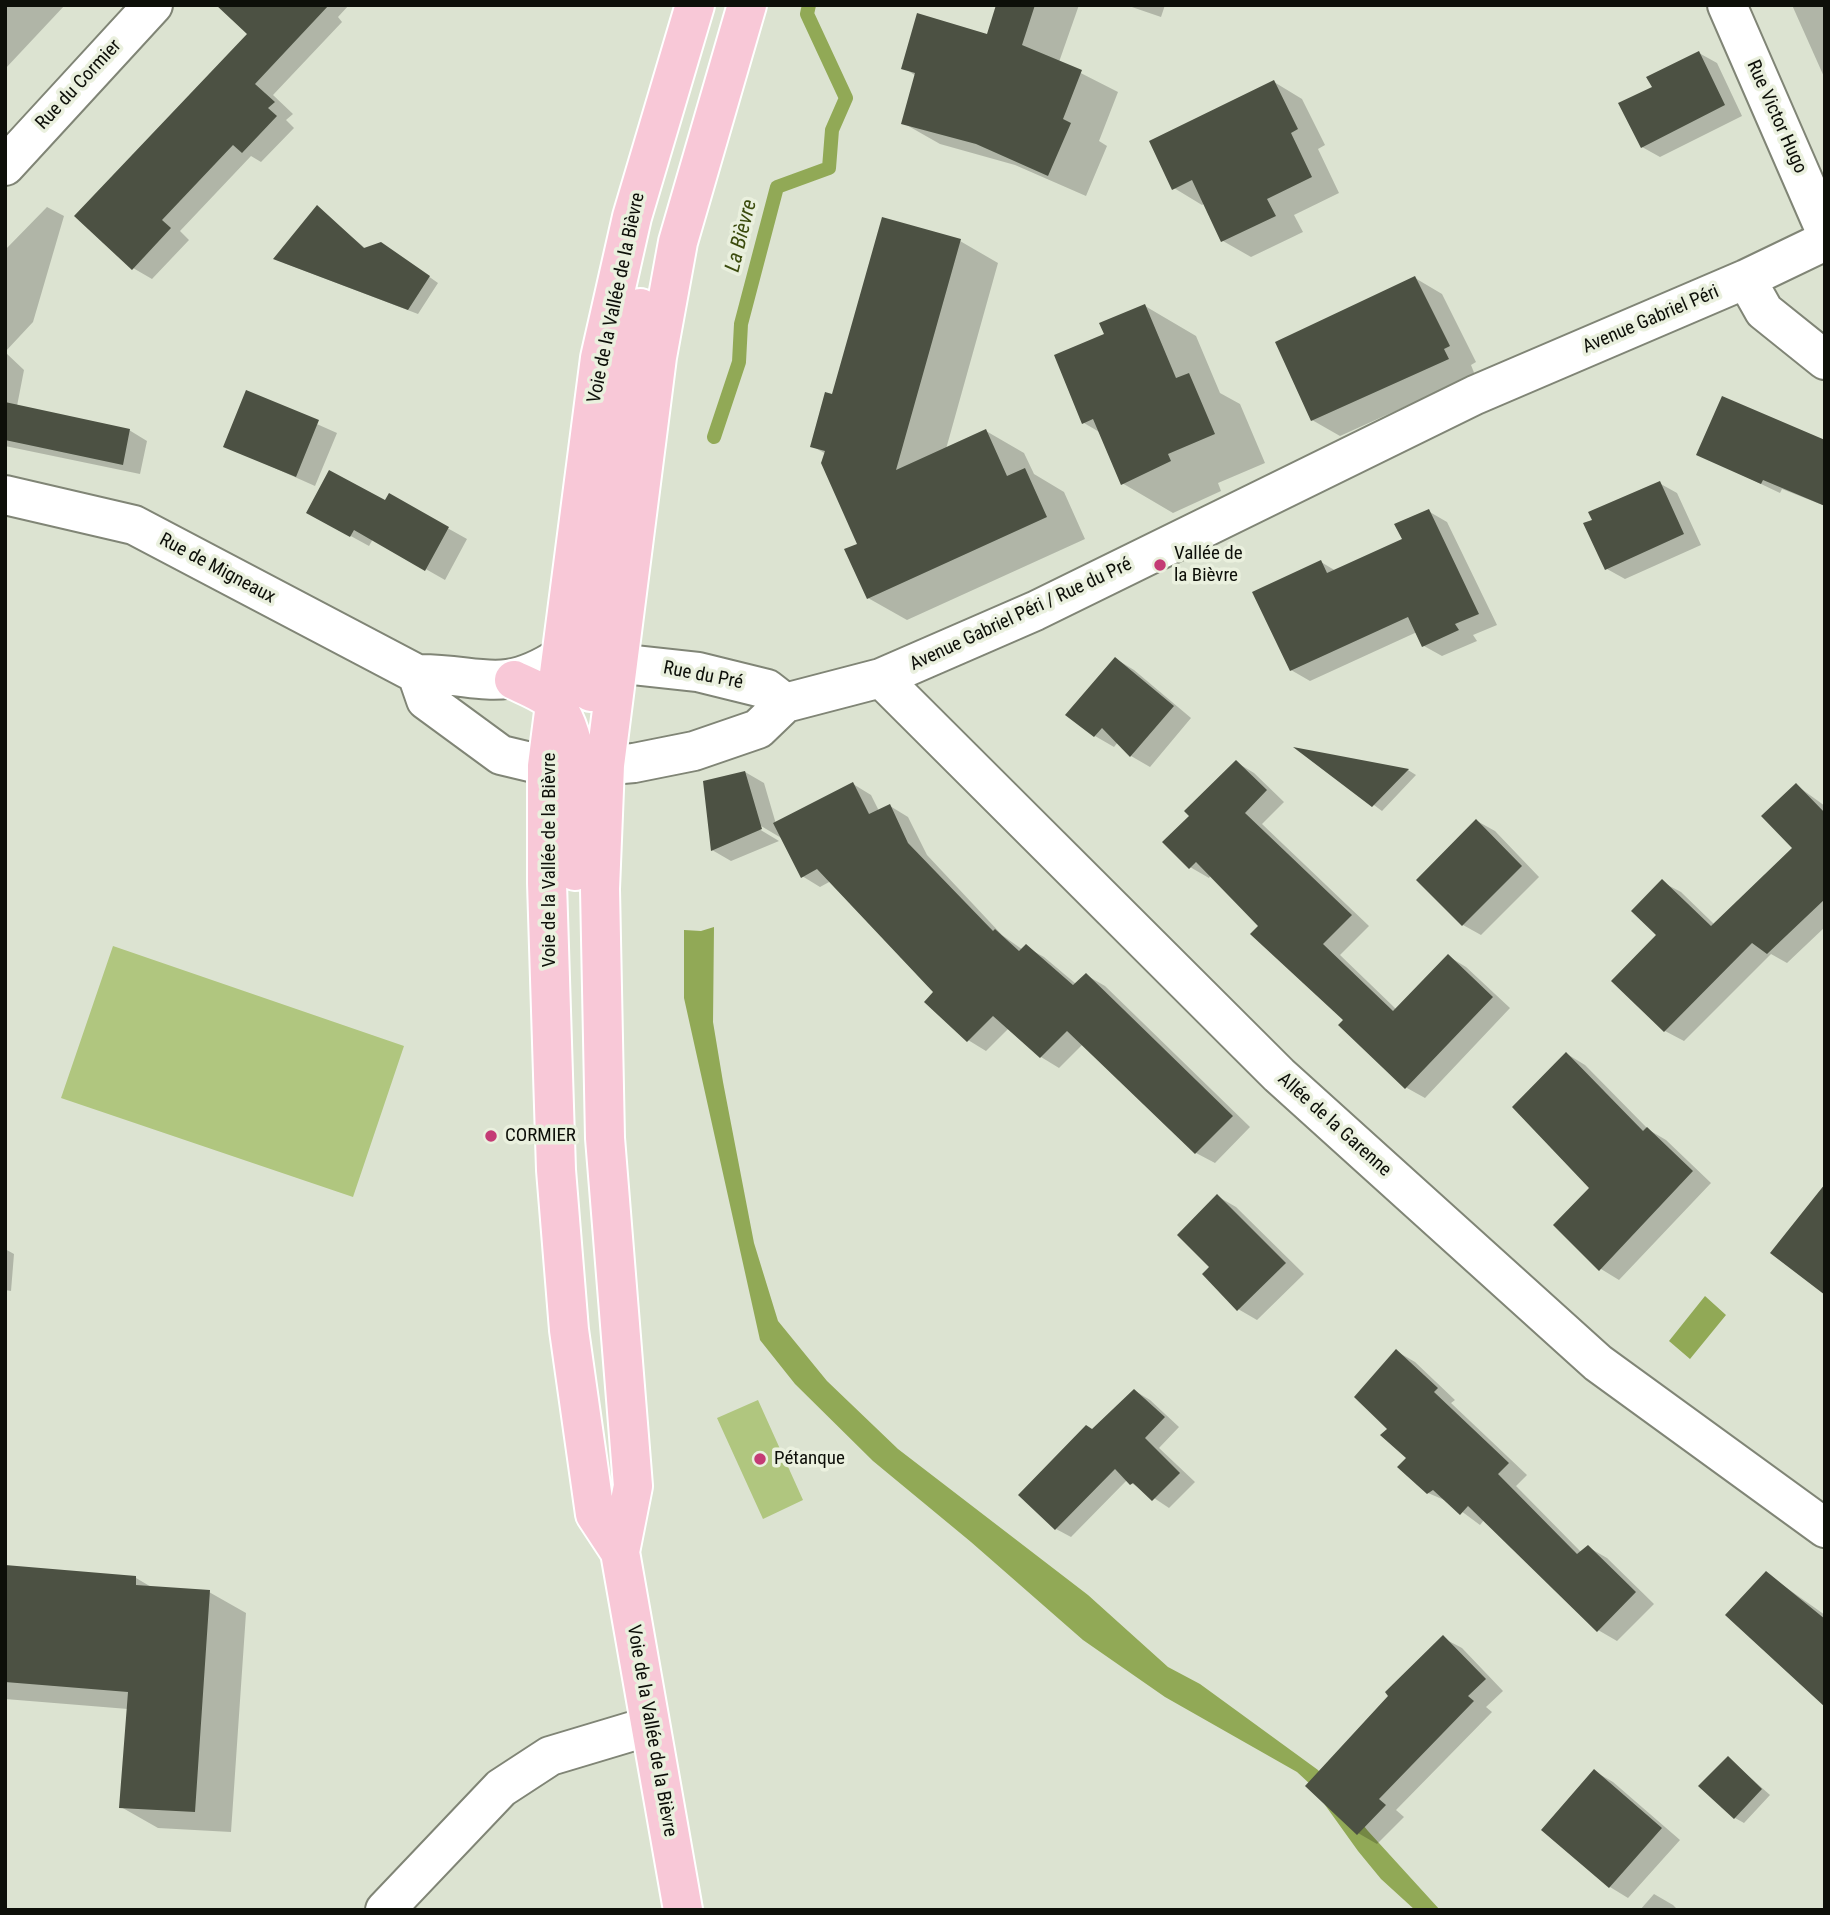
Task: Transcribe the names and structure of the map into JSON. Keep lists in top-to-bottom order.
{
  "streets": {
    "main road": ["Voie de la Vallée de la Bièvre"],
    "street": [
      "Rue du Cormier",
      "Rue Victor Hugo",
      "Avenue Gabriel Péri",
      "Rue de Migneaux",
      "Avenue Gabriel Péri / Rue du Pré",
      "Rue du Pré",
      "Allée de la Garenne"
    ]
  },
  "crossings": [
    ["Voie de la Vallée de la Bièvre", "Rue de Migneaux"],
    ["Voie de la Vallée de la Bièvre", "Rue du Pré"],
    ["Avenue Gabriel Péri", "Avenue Gabriel Péri / Rue du Pré"],
    ["Rue de Migneaux", "Rue du Pré"],
    ["Avenue Gabriel Péri / Rue du Pré", "Rue du Pré"],
    ["Avenue Gabriel Péri / Rue du Pré", "Allée de la Garenne"]
  ],
  "water": ["La Bièvre"],
  "places": ["Vallée de la Bièvre", "CORMIER", "Pétanque"]
}
